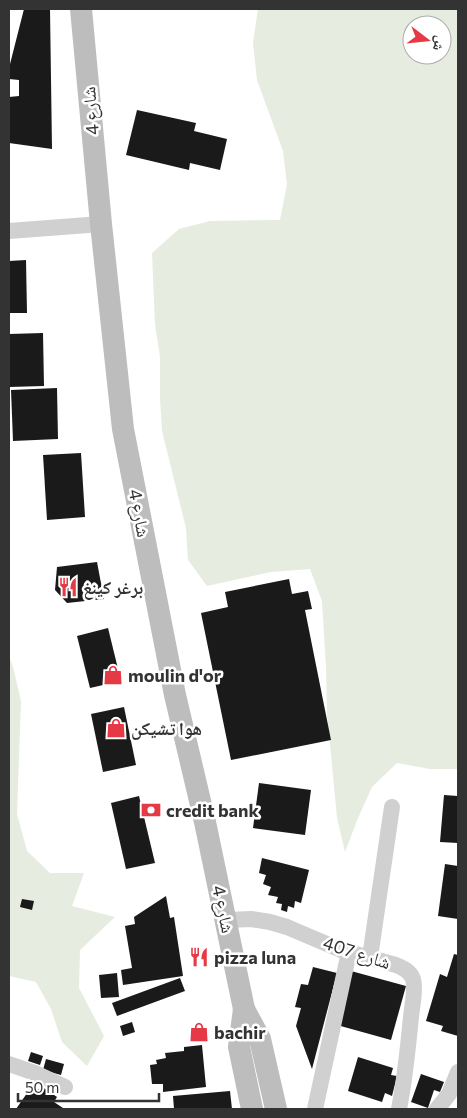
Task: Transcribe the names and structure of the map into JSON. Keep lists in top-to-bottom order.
{
  "streets": {
    "main road": ["شارع 4"],
    "street": ["شارع 407"]
  },
  "crossings": [
    ["شارع 4", "شارع 407"]
  ],
  "places": {
    "restaurant": ["برغر كينغ", "pizza luna"],
    "shop": ["moulin d'or", "هوا تشيكن", "bachir"],
    "bank": ["credit bank"]
  },
  "scale_bar": "50 m",
  "north": "right"
}
